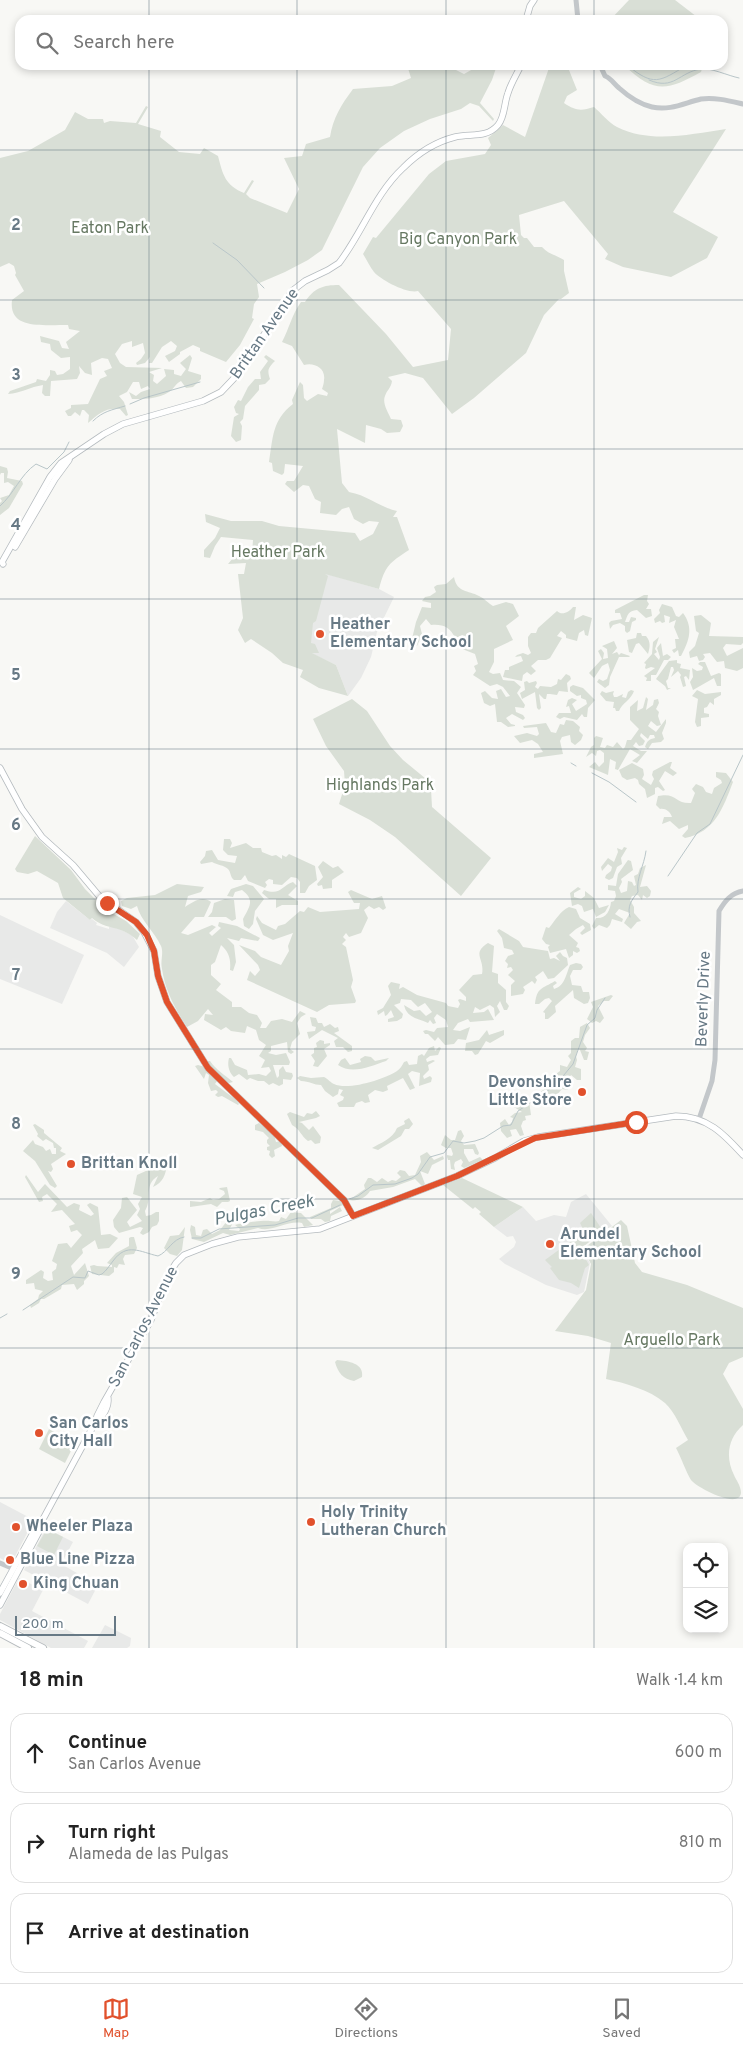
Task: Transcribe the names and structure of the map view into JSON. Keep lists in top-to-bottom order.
{
  "streets": {
    "main road": ["Brittan Avenue", "San Carlos Avenue"],
    "street": ["Beverly Drive"]
  },
  "crossings": [
    ["Beverly Drive", "San Carlos Avenue"]
  ],
  "water": ["Pulgas Creek"],
  "parks": [
    "Eaton Park",
    "Big Canyon Park",
    "Heather Park",
    "Highlands Park",
    "Arguello Park"
  ],
  "places": [
    "Heather Elementary School",
    "Devonshire Little Store",
    "Brittan Knoll",
    "Arundel Elementary School",
    "San Carlos City Hall",
    "Holy Trinity Lutheran Church",
    "Wheeler Plaza",
    "Blue Line Pizza",
    "King Chuan"
  ],
  "scale_bar": "200 m",
  "page": {
    "search": "Search here",
    "scale": "200 m",
    "heading": ["18 min", "Walk · 1.4 km"],
    "list": [
      ["Continue", "San Carlos Avenue", "600 m"],
      ["Turn right", "Alameda de las Pulgas", "810 m"],
      "Arrive at destination"
    ],
    "nav": ["Map", "Directions", "Saved"]
  },
  "grid": {
    "rows": [
      "2",
      "3",
      "4",
      "5",
      "6",
      "7",
      "8",
      "9"
    ]
  }
}
